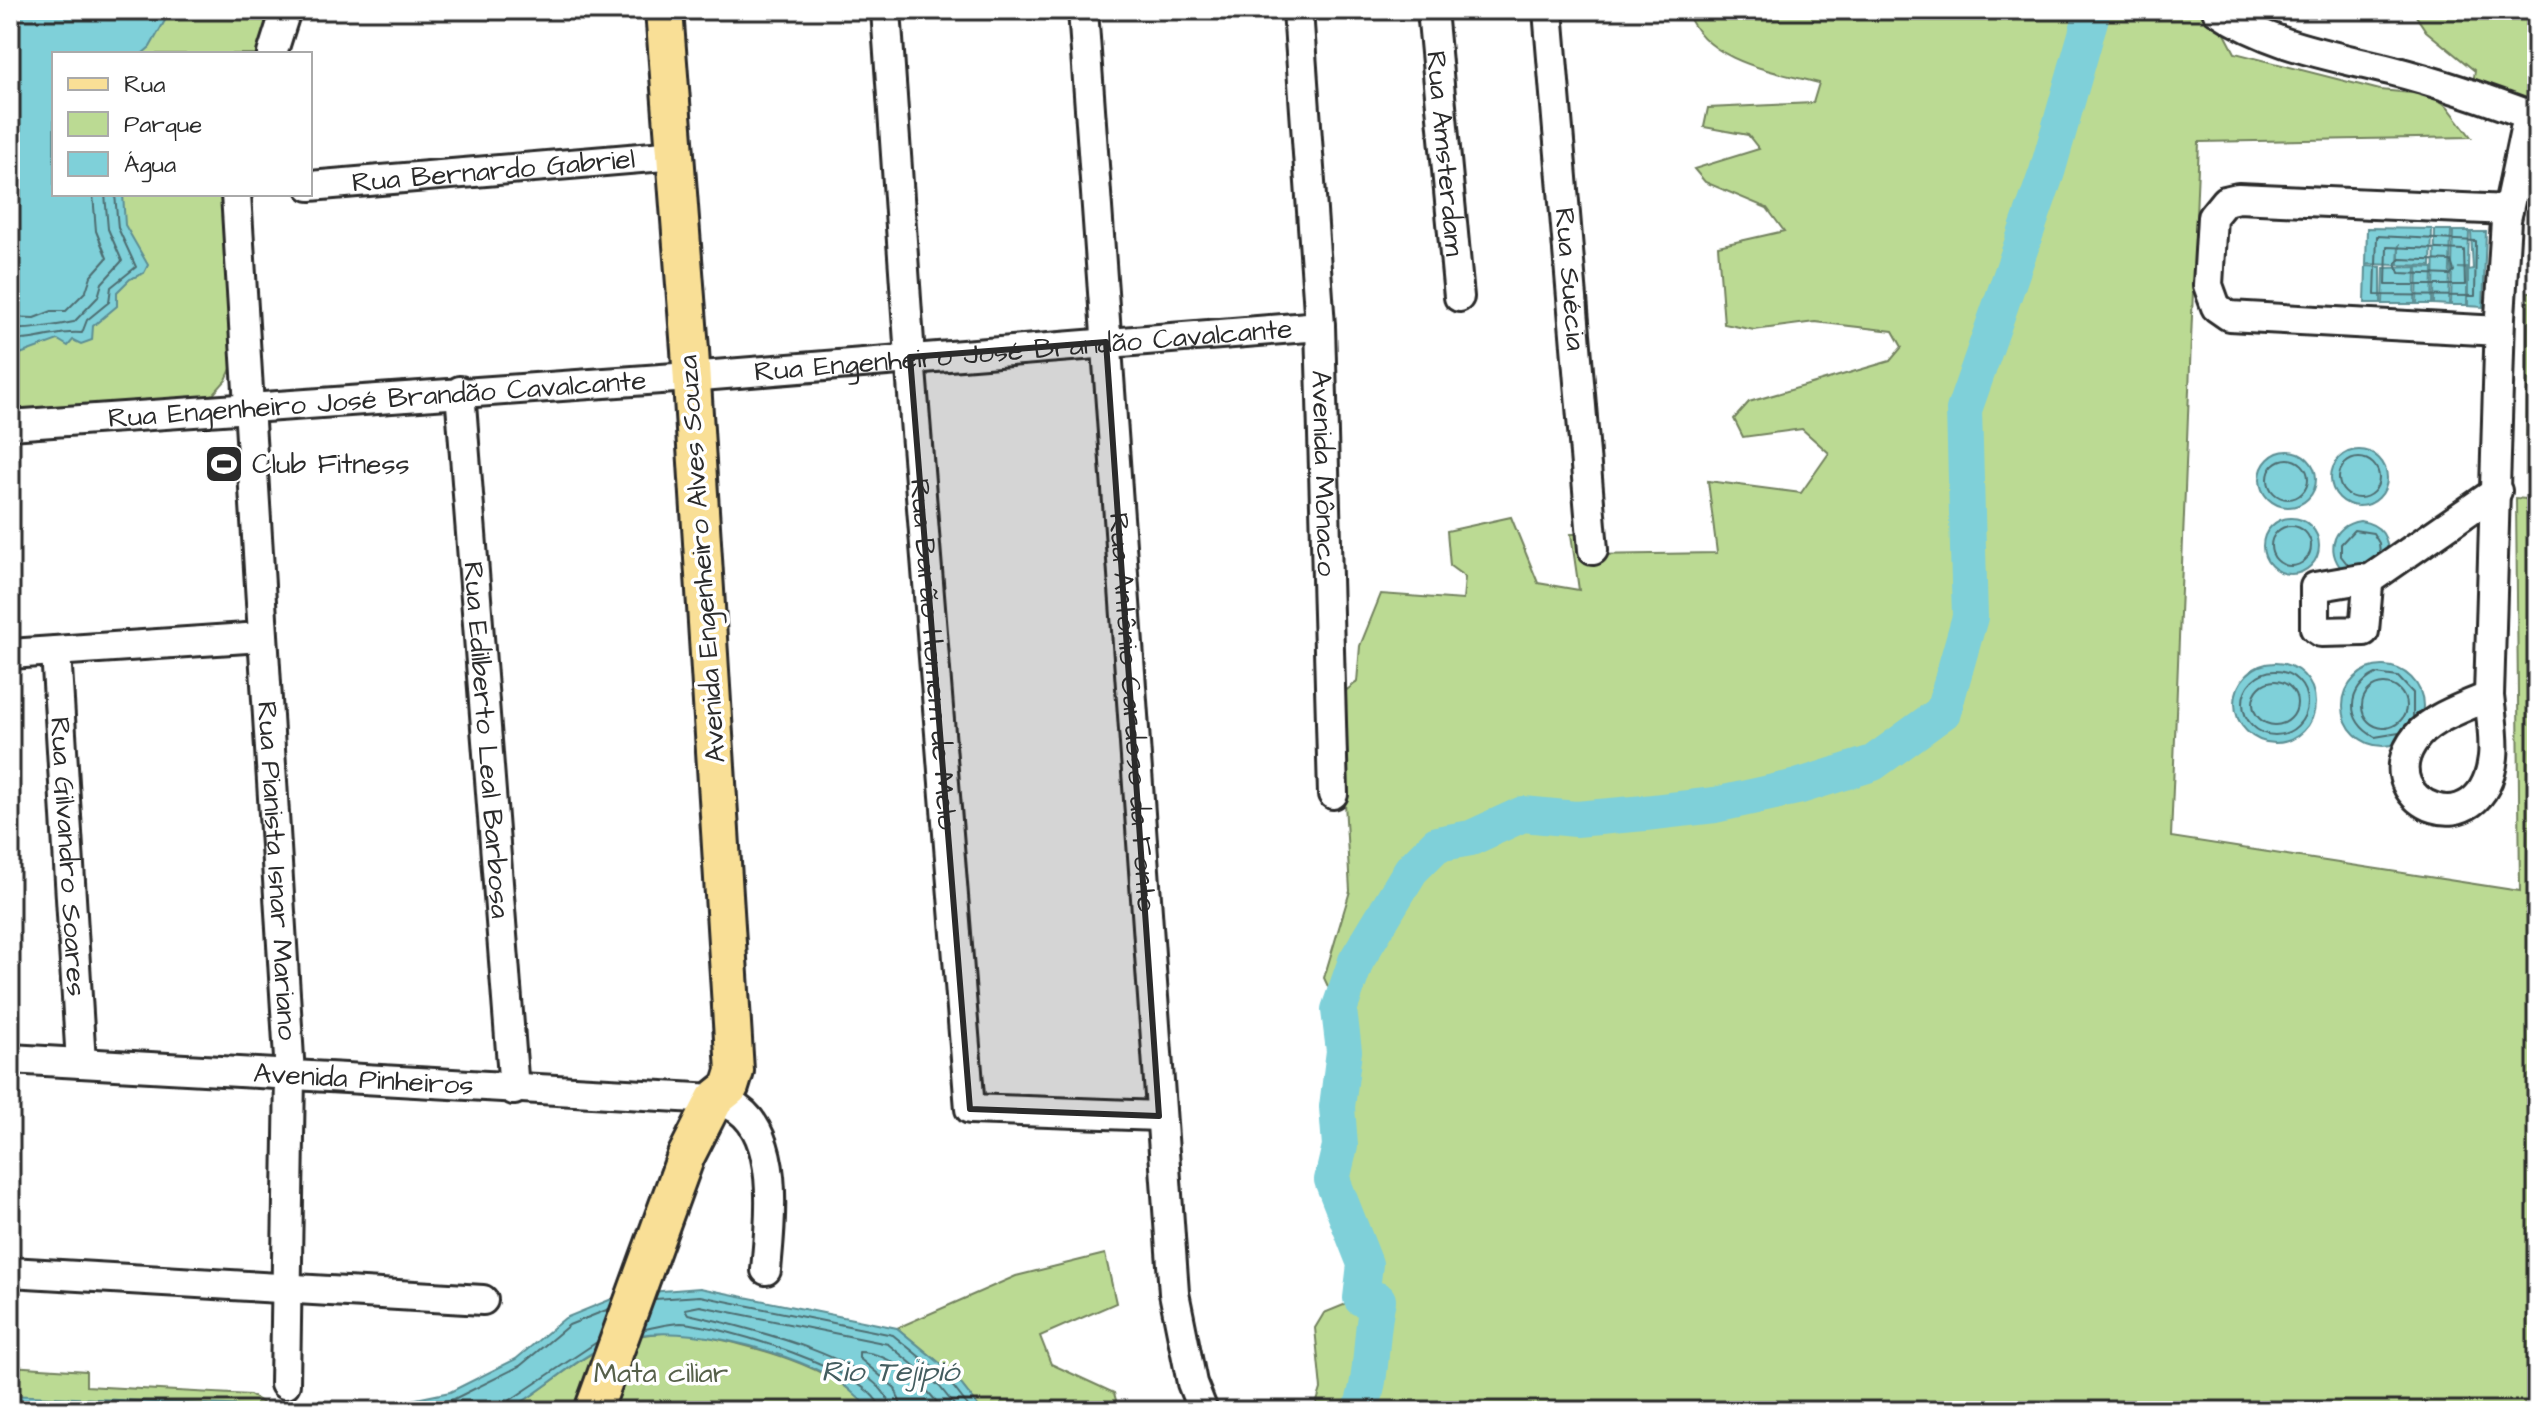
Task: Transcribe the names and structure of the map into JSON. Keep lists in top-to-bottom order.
{
  "streets": {
    "main road": ["Avenida Engenheiro Alves Souza"],
    "street": [
      "Rua Amsterdam",
      "Rua Bernardo Gabriel",
      "Rua Suécia",
      "Rua Engenheiro José Brandão Cavalcante",
      "Avenida Mônaco",
      "Rua Barão Homem de Melo",
      "Rua Antônio Cardoso da Fonte",
      "Rua Edilberto Leal Barbosa",
      "Rua Gilvandro Soares",
      "Rua Pianista Isnar Mariano",
      "Avenida Pinheiros"
    ]
  },
  "crossings": [
    ["Rua Bernardo Gabriel", "Avenida Engenheiro Alves Souza"],
    ["Rua Engenheiro José Brandão Cavalcante", "Avenida Mônaco"],
    ["Rua Engenheiro José Brandão Cavalcante", "Avenida Engenheiro Alves Souza"],
    ["Rua Engenheiro José Brandão Cavalcante", "Rua Barão Homem de Melo"],
    ["Rua Engenheiro José Brandão Cavalcante", "Rua Antônio Cardoso da Fonte"],
    ["Rua Engenheiro José Brandão Cavalcante", "Rua Edilberto Leal Barbosa"],
    ["Rua Engenheiro José Brandão Cavalcante", "Rua Pianista Isnar Mariano"],
    ["Avenida Engenheiro Alves Souza", "Avenida Pinheiros"],
    ["Rua Barão Homem de Melo", "Rua Antônio Cardoso da Fonte"],
    ["Rua Edilberto Leal Barbosa", "Avenida Pinheiros"],
    ["Rua Gilvandro Soares", "Avenida Pinheiros"],
    ["Rua Pianista Isnar Mariano", "Avenida Pinheiros"]
  ],
  "water": ["Rio Tejipió"],
  "parks": ["Mata ciliar"],
  "places": {
    "sports": ["Club Fitness"]
  },
  "legend": ["Rua", "Parque", "Água"]
}
